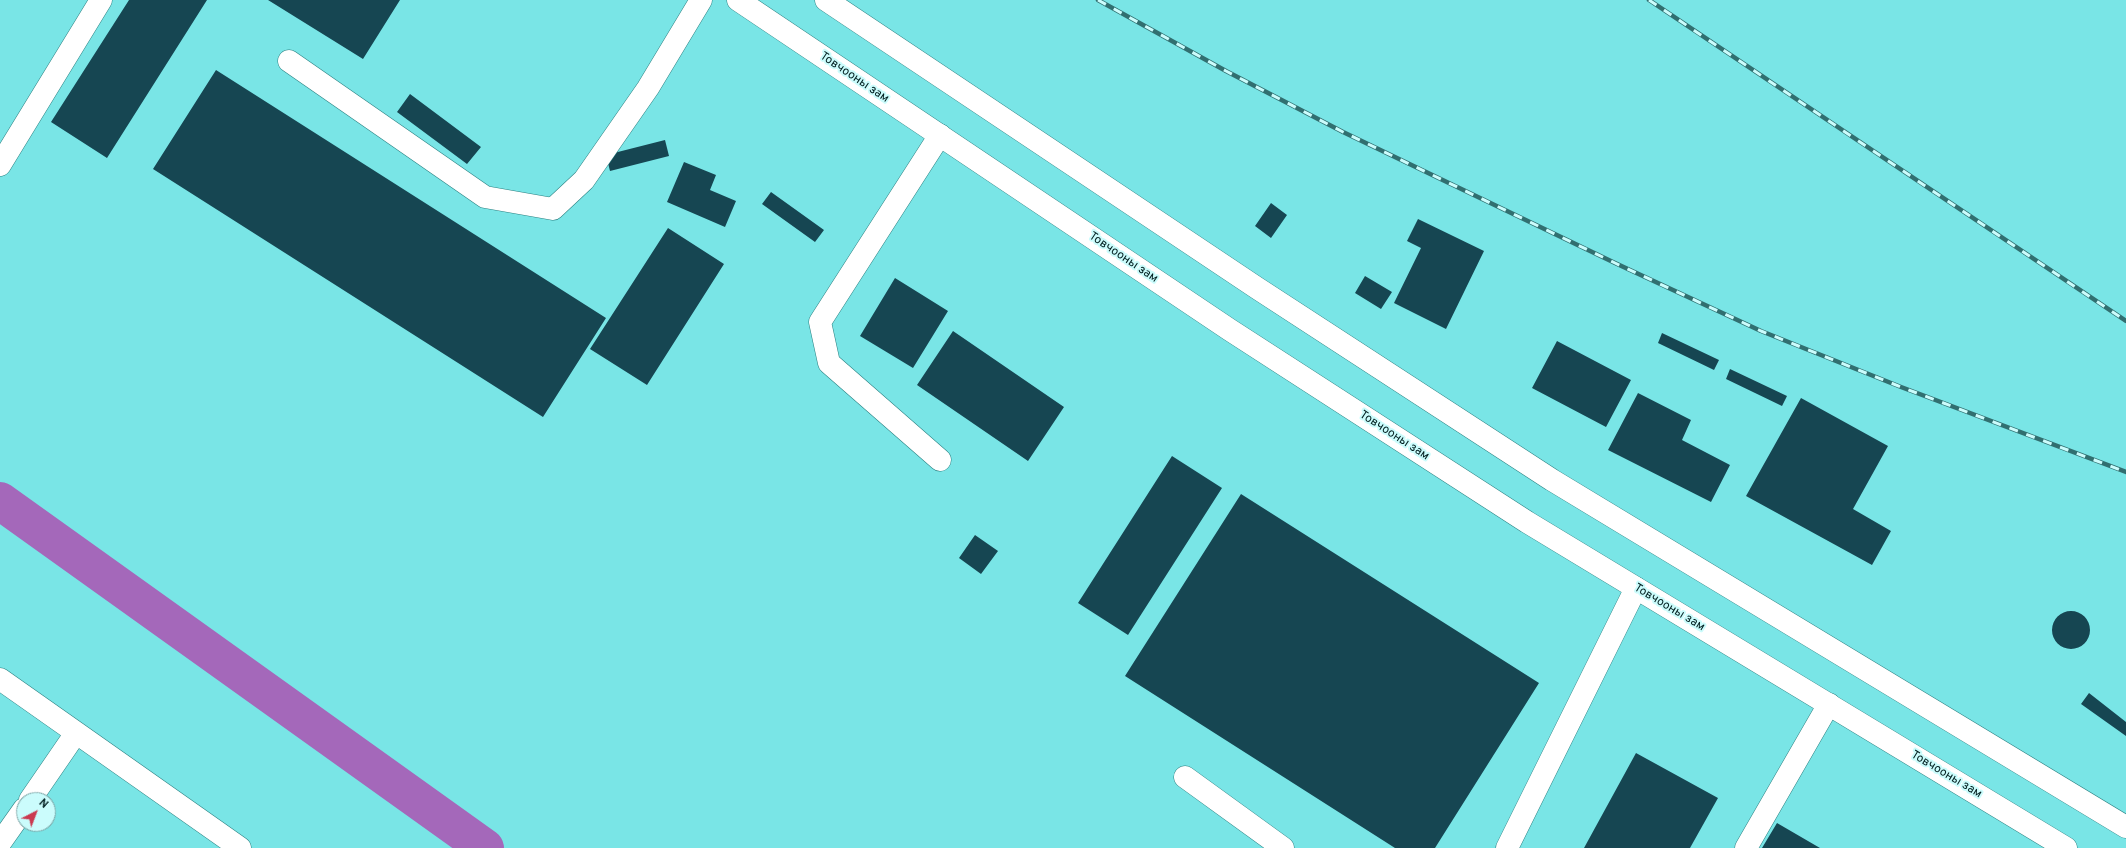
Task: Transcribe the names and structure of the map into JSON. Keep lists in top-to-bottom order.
{
  "streets": {
    "main road": ["Товчооны зам"]
  },
  "north": "top right"
}
